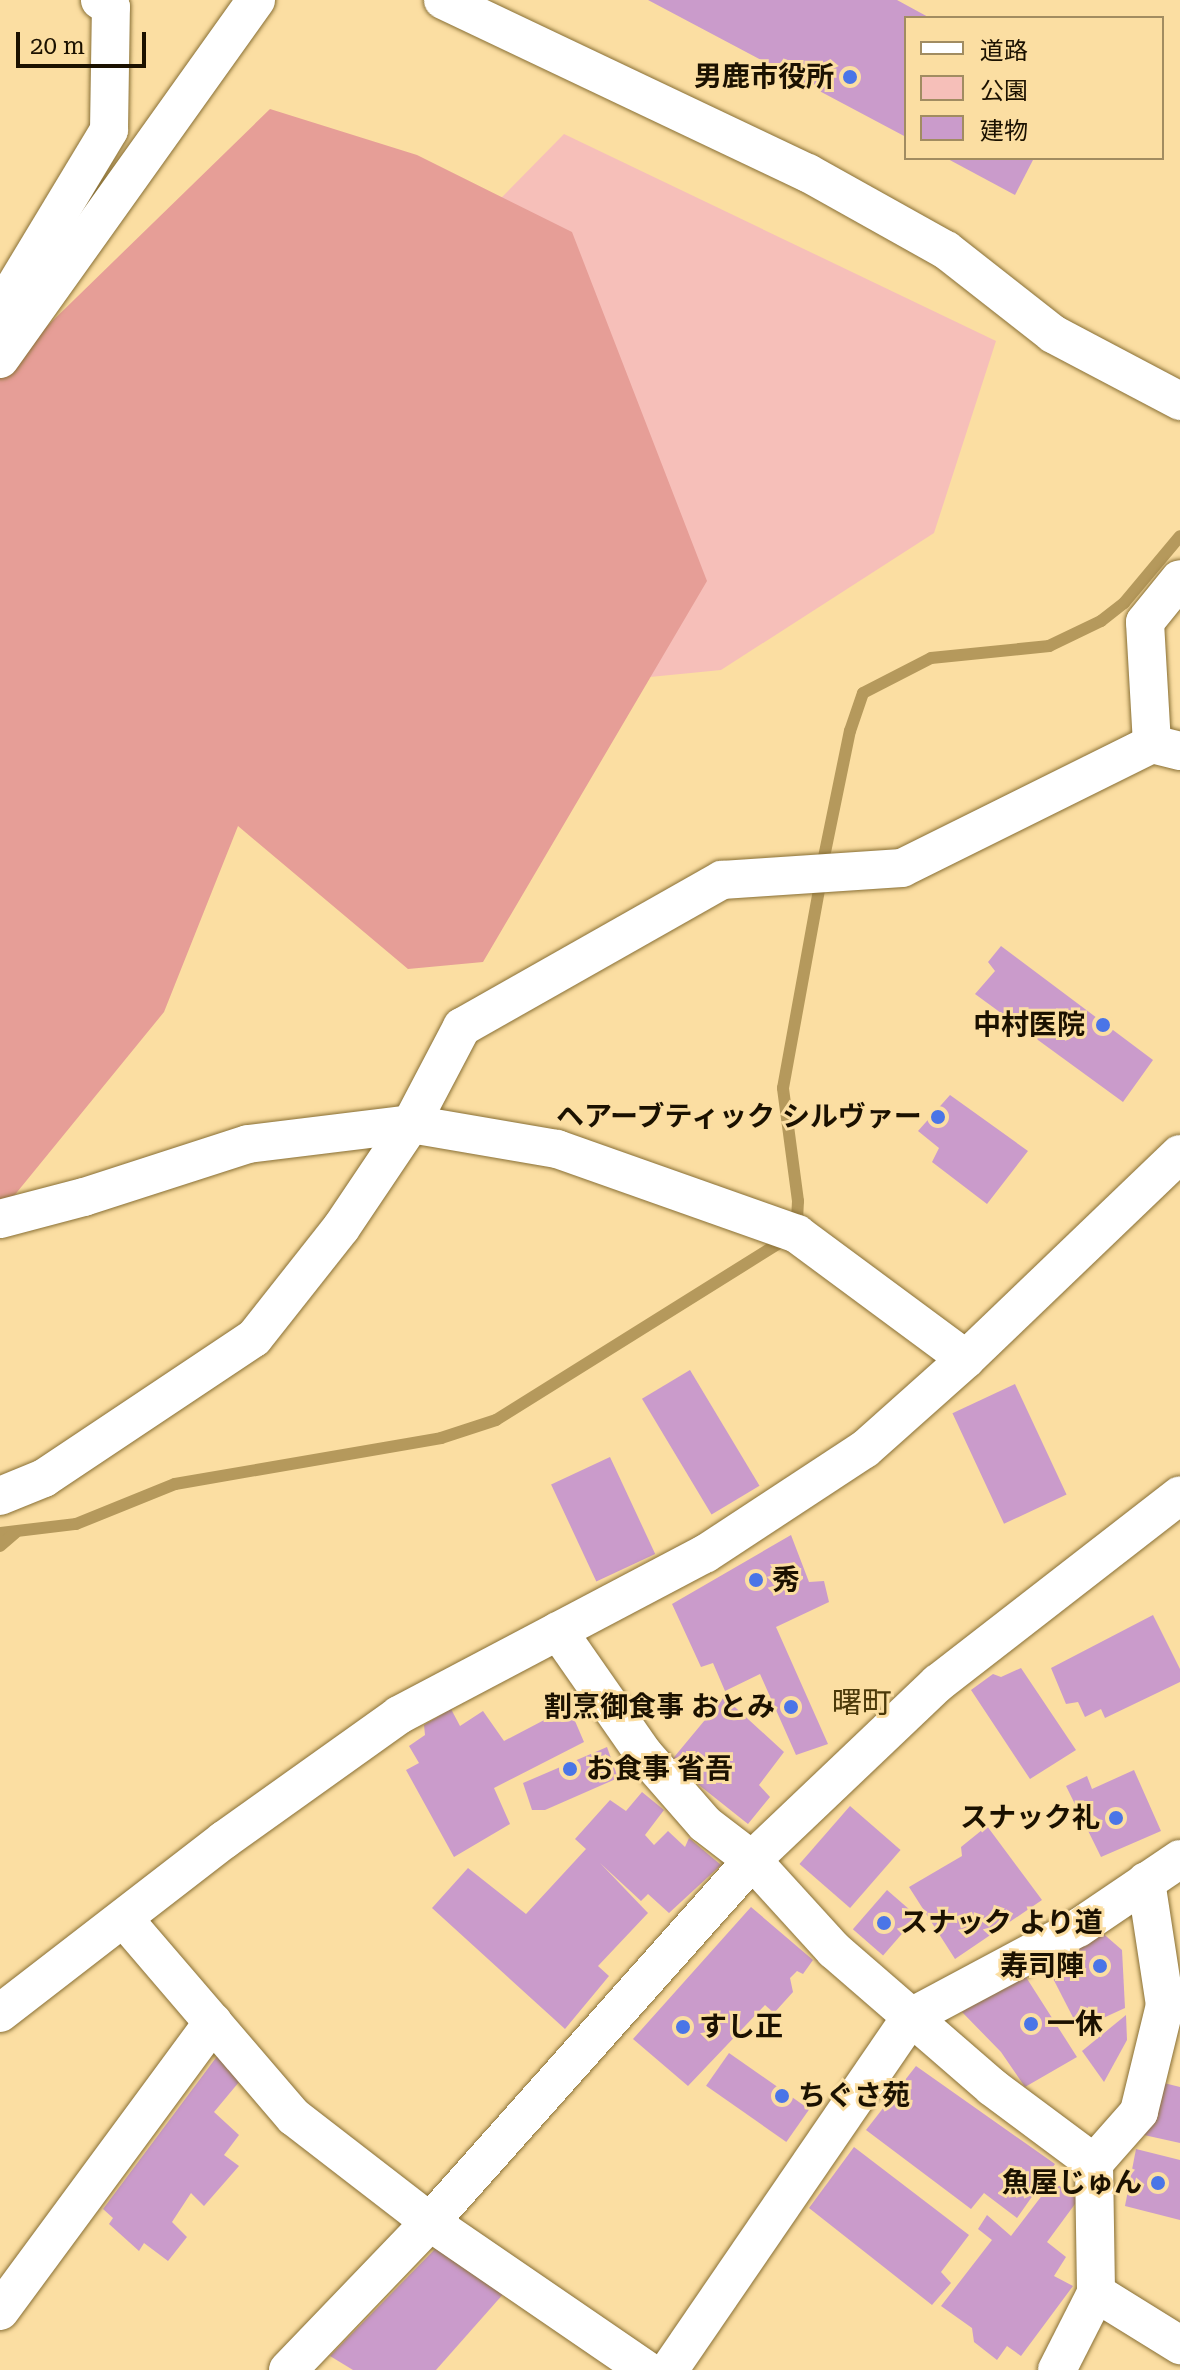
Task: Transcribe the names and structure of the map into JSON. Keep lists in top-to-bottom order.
{
  "districts": ["曙町"],
  "places": [
    "男鹿市役所",
    "中村医院",
    "ヘアーブティック シルヴァー",
    "秀",
    "割烹御食事 おとみ",
    "お食事 省吾",
    "スナック礼",
    "スナック より道",
    "寿司陣",
    "一休",
    "すし正",
    "ちぐさ苑",
    "魚屋じゅん"
  ],
  "legend": ["道路", "公園", "建物"],
  "scale_bar": "20 m"
}
